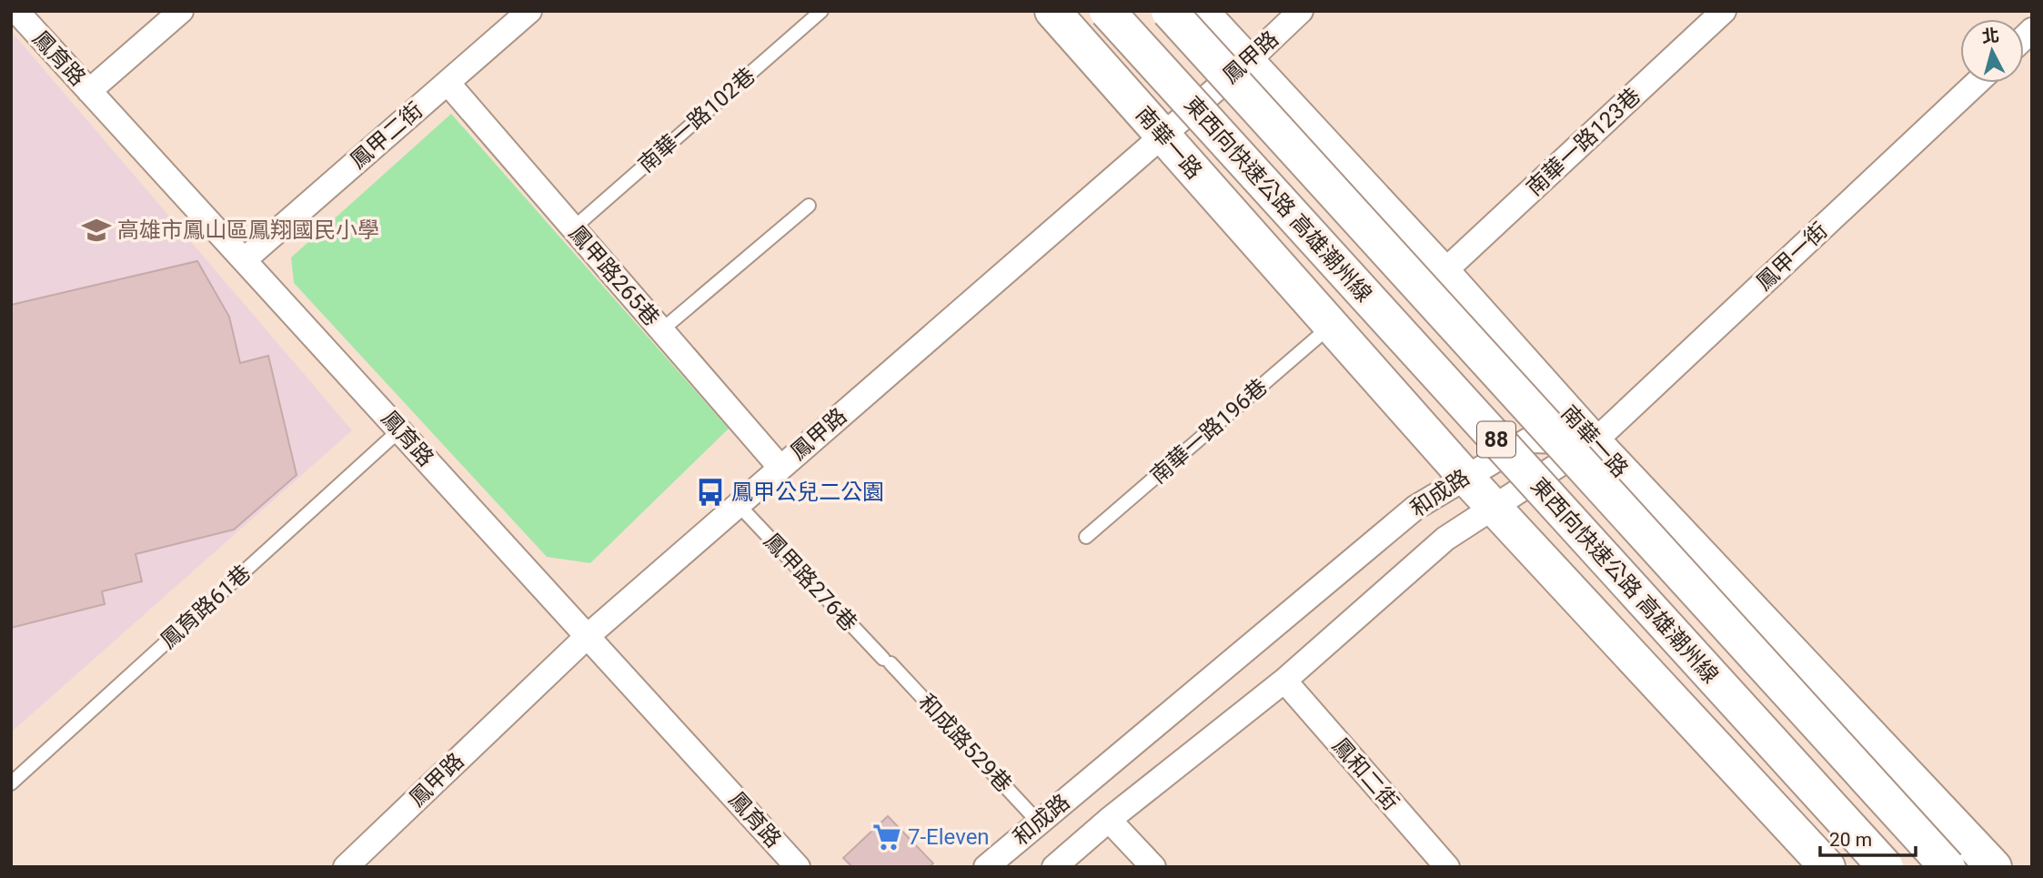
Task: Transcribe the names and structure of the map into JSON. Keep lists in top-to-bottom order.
{
  "streets": {
    "main road": ["南華一路", "東西向快速公路 高雄潮州線", "88"],
    "street": [
      "鳳甲路",
      "鳳育路",
      "鳳甲二街",
      "南華一路123巷",
      "鳳甲一街",
      "鳳甲路265巷",
      "和成路",
      "鳳和二街"
    ],
    "lane": [
      "南華一路102巷",
      "南華一路196巷",
      "鳳甲路276巷",
      "鳳育路61巷",
      "和成路529巷"
    ]
  },
  "crossings": [
    ["鳳甲路", "鳳育路"],
    ["鳳甲路", "南華一路"],
    ["鳳甲路", "鳳甲路265巷"],
    ["鳳甲路", "鳳甲路276巷"],
    ["鳳育路", "鳳甲二街"],
    ["鳳育路", "鳳育路61巷"],
    ["南華一路102巷", "鳳甲路265巷"],
    ["鳳甲二街", "鳳甲路265巷"],
    ["南華一路123巷", "南華一路"],
    ["南華一路", "鳳甲一街"],
    ["南華一路", "南華一路196巷"],
    ["南華一路", "和成路"],
    ["鳳甲一街", "和成路"],
    ["和成路", "和成路529巷"],
    ["和成路", "鳳和二街"],
    ["鳳甲路276巷", "和成路529巷"]
  ],
  "places": {
    "school or university": ["高雄市鳳山區鳳翔國民小學"],
    "bus stop": ["鳳甲公兒二公園"],
    "supermarket": ["7-Eleven"]
  },
  "scale_bar": "20 m",
  "north": "top"
}
